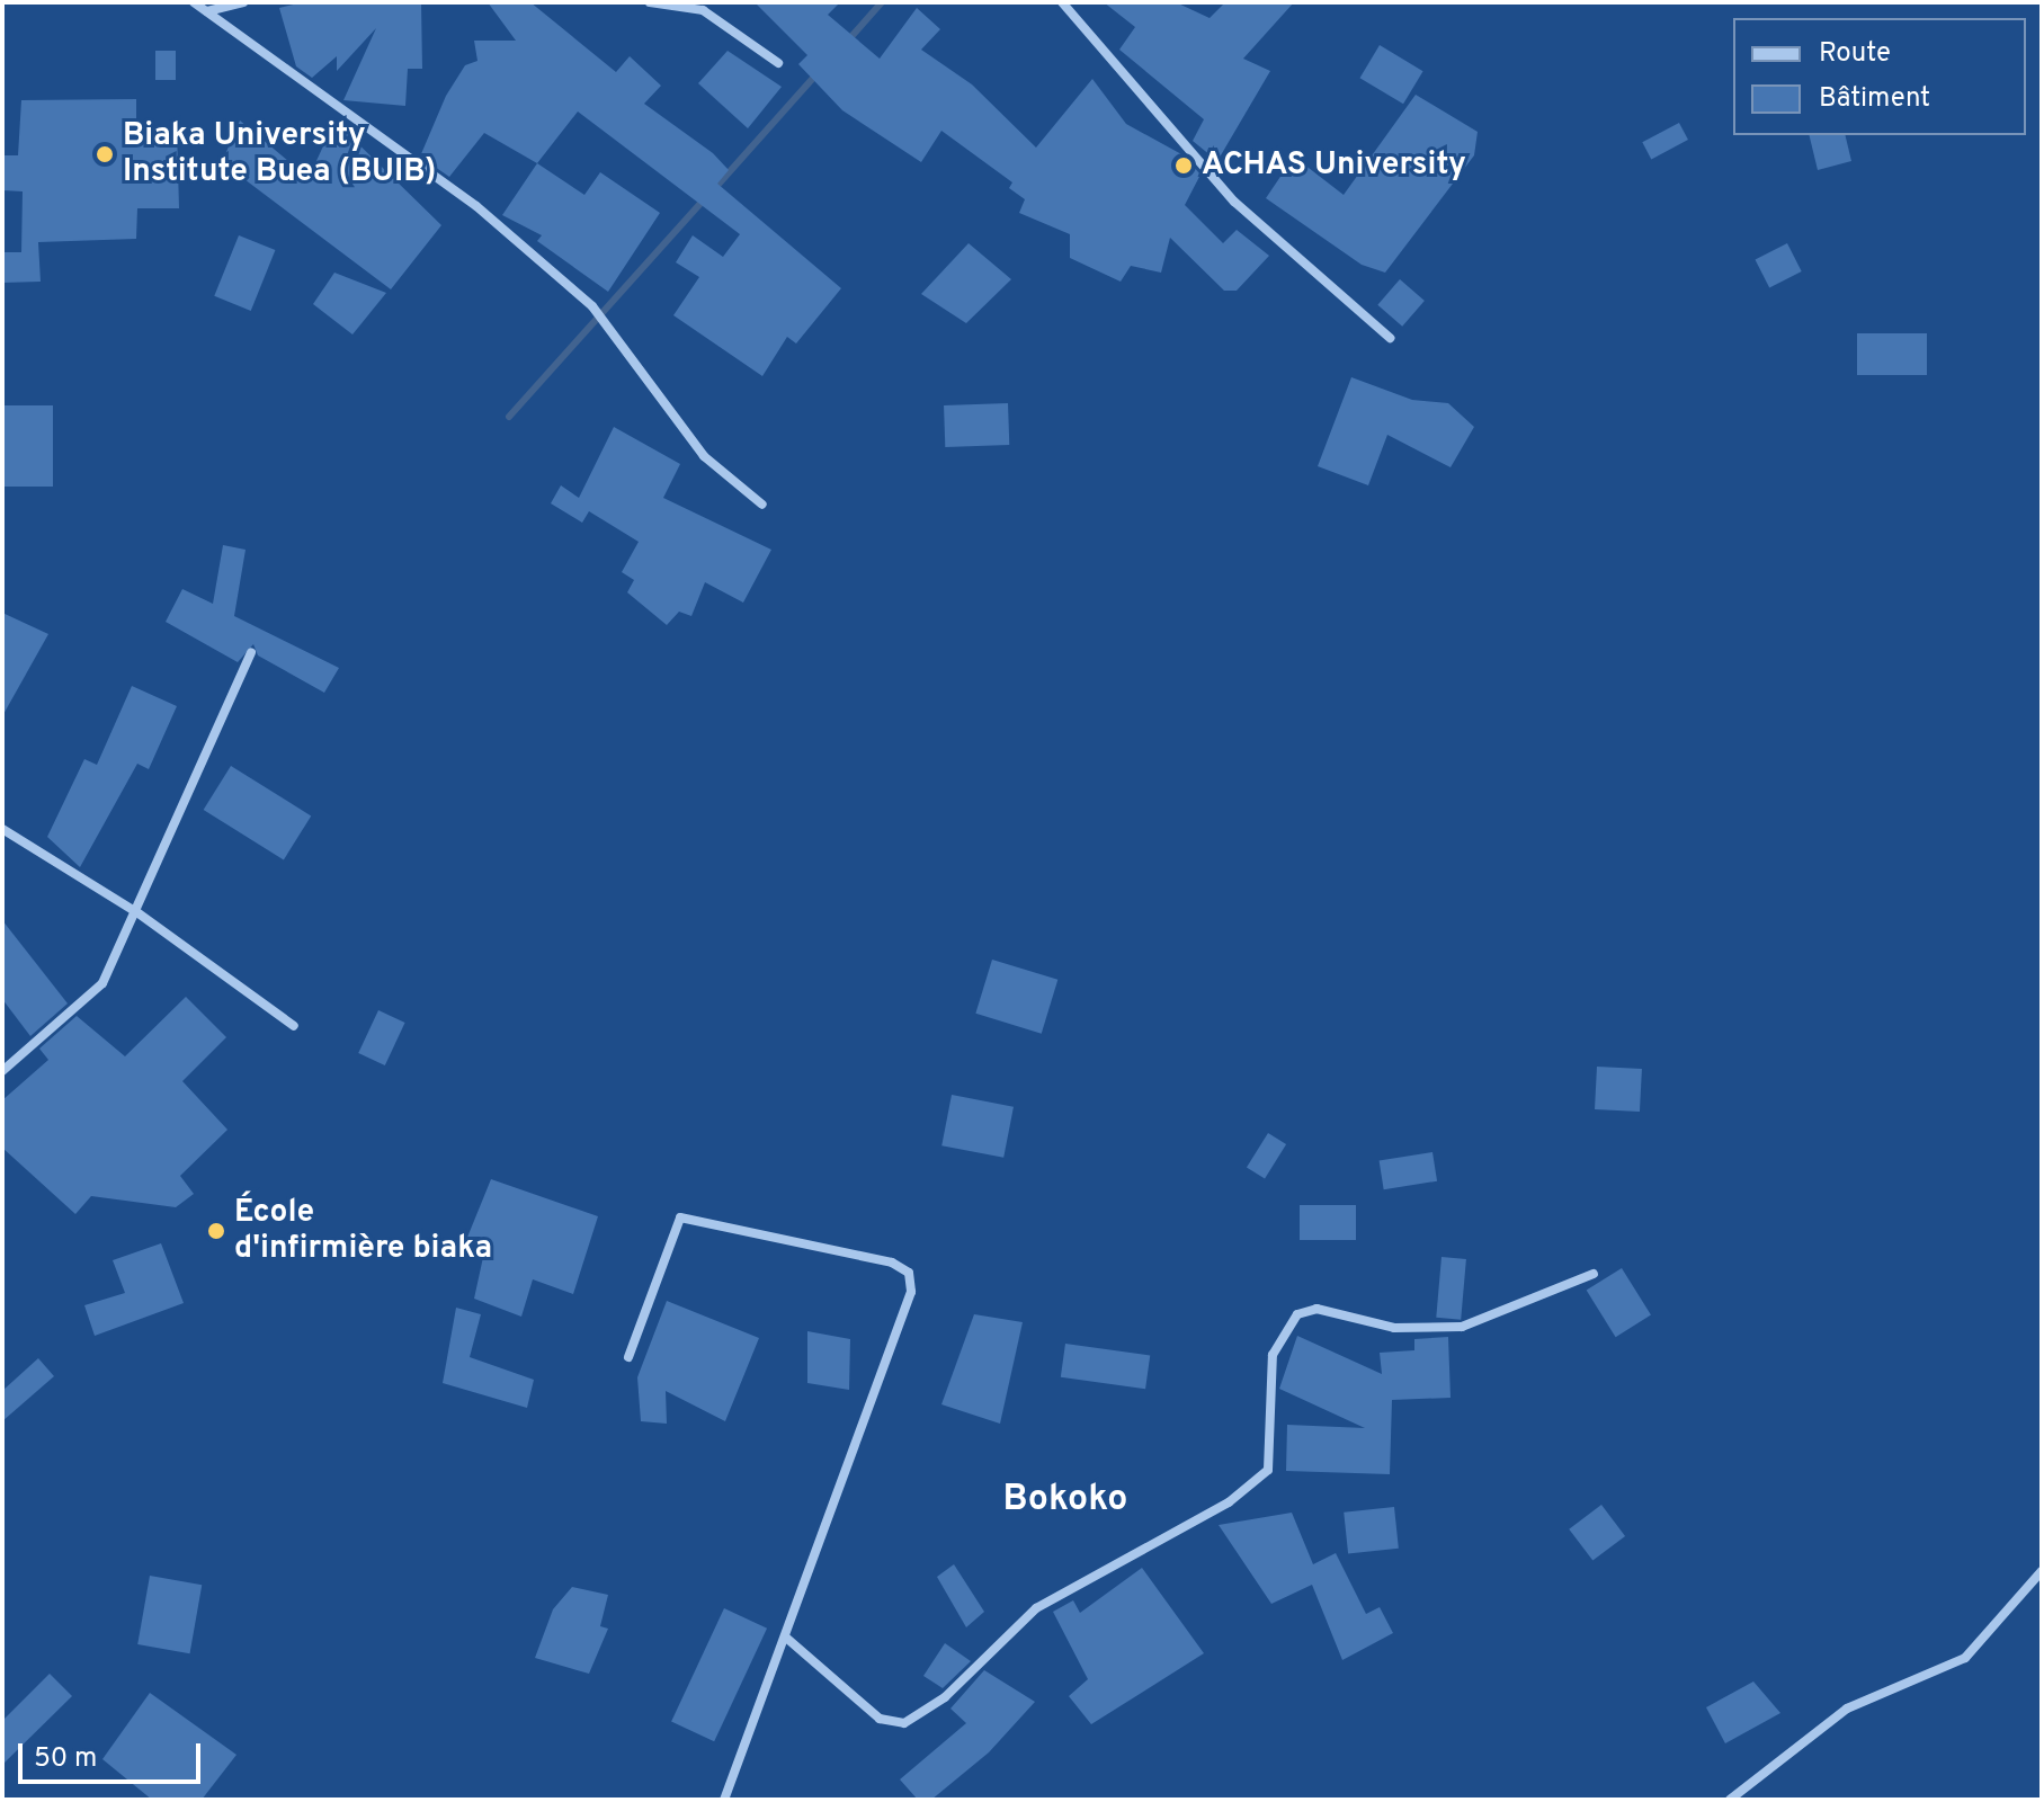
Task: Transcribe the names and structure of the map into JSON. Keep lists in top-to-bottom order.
{
  "districts": ["Bokoko"],
  "places": ["Biaka University Institute Buea (BUIB)", "ACHAS University", "École d'infirmière biaka"],
  "legend": ["Route", "Bâtiment"],
  "scale_bar": "50 m"
}
